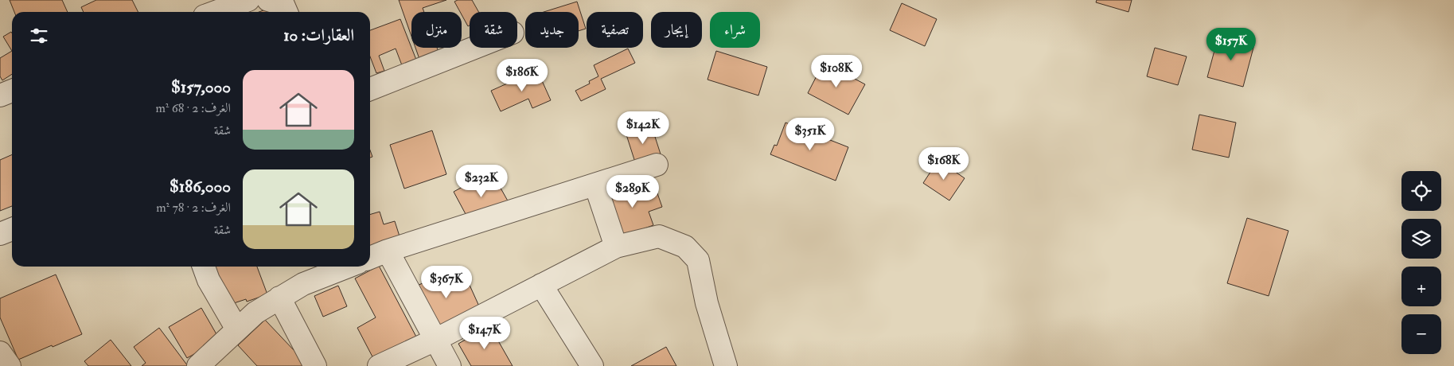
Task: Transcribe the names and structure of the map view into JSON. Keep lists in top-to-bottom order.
{
  "page": {
    "chip": [
      "شراء",
      "إيجار",
      "تصفية",
      "جديد",
      "شقة",
      "منزل"
    ],
    "heading": "العقارات: 10",
    "price": [
      "$157K",
      "$108K",
      "$186K",
      "$142K",
      "$351K",
      "$168K",
      "$232K",
      "$289K",
      "$367K",
      "$147K"
    ],
    "list": [
      {
        "name": "$157,000",
        "note": "الغرف: 2 · 68 m² · شقة"
      },
      {
        "name": "$186,000",
        "note": "الغرف: 2 · 78 m² · شقة"
      }
    ],
    "map_buttons": ["+", "−"]
  }
}
